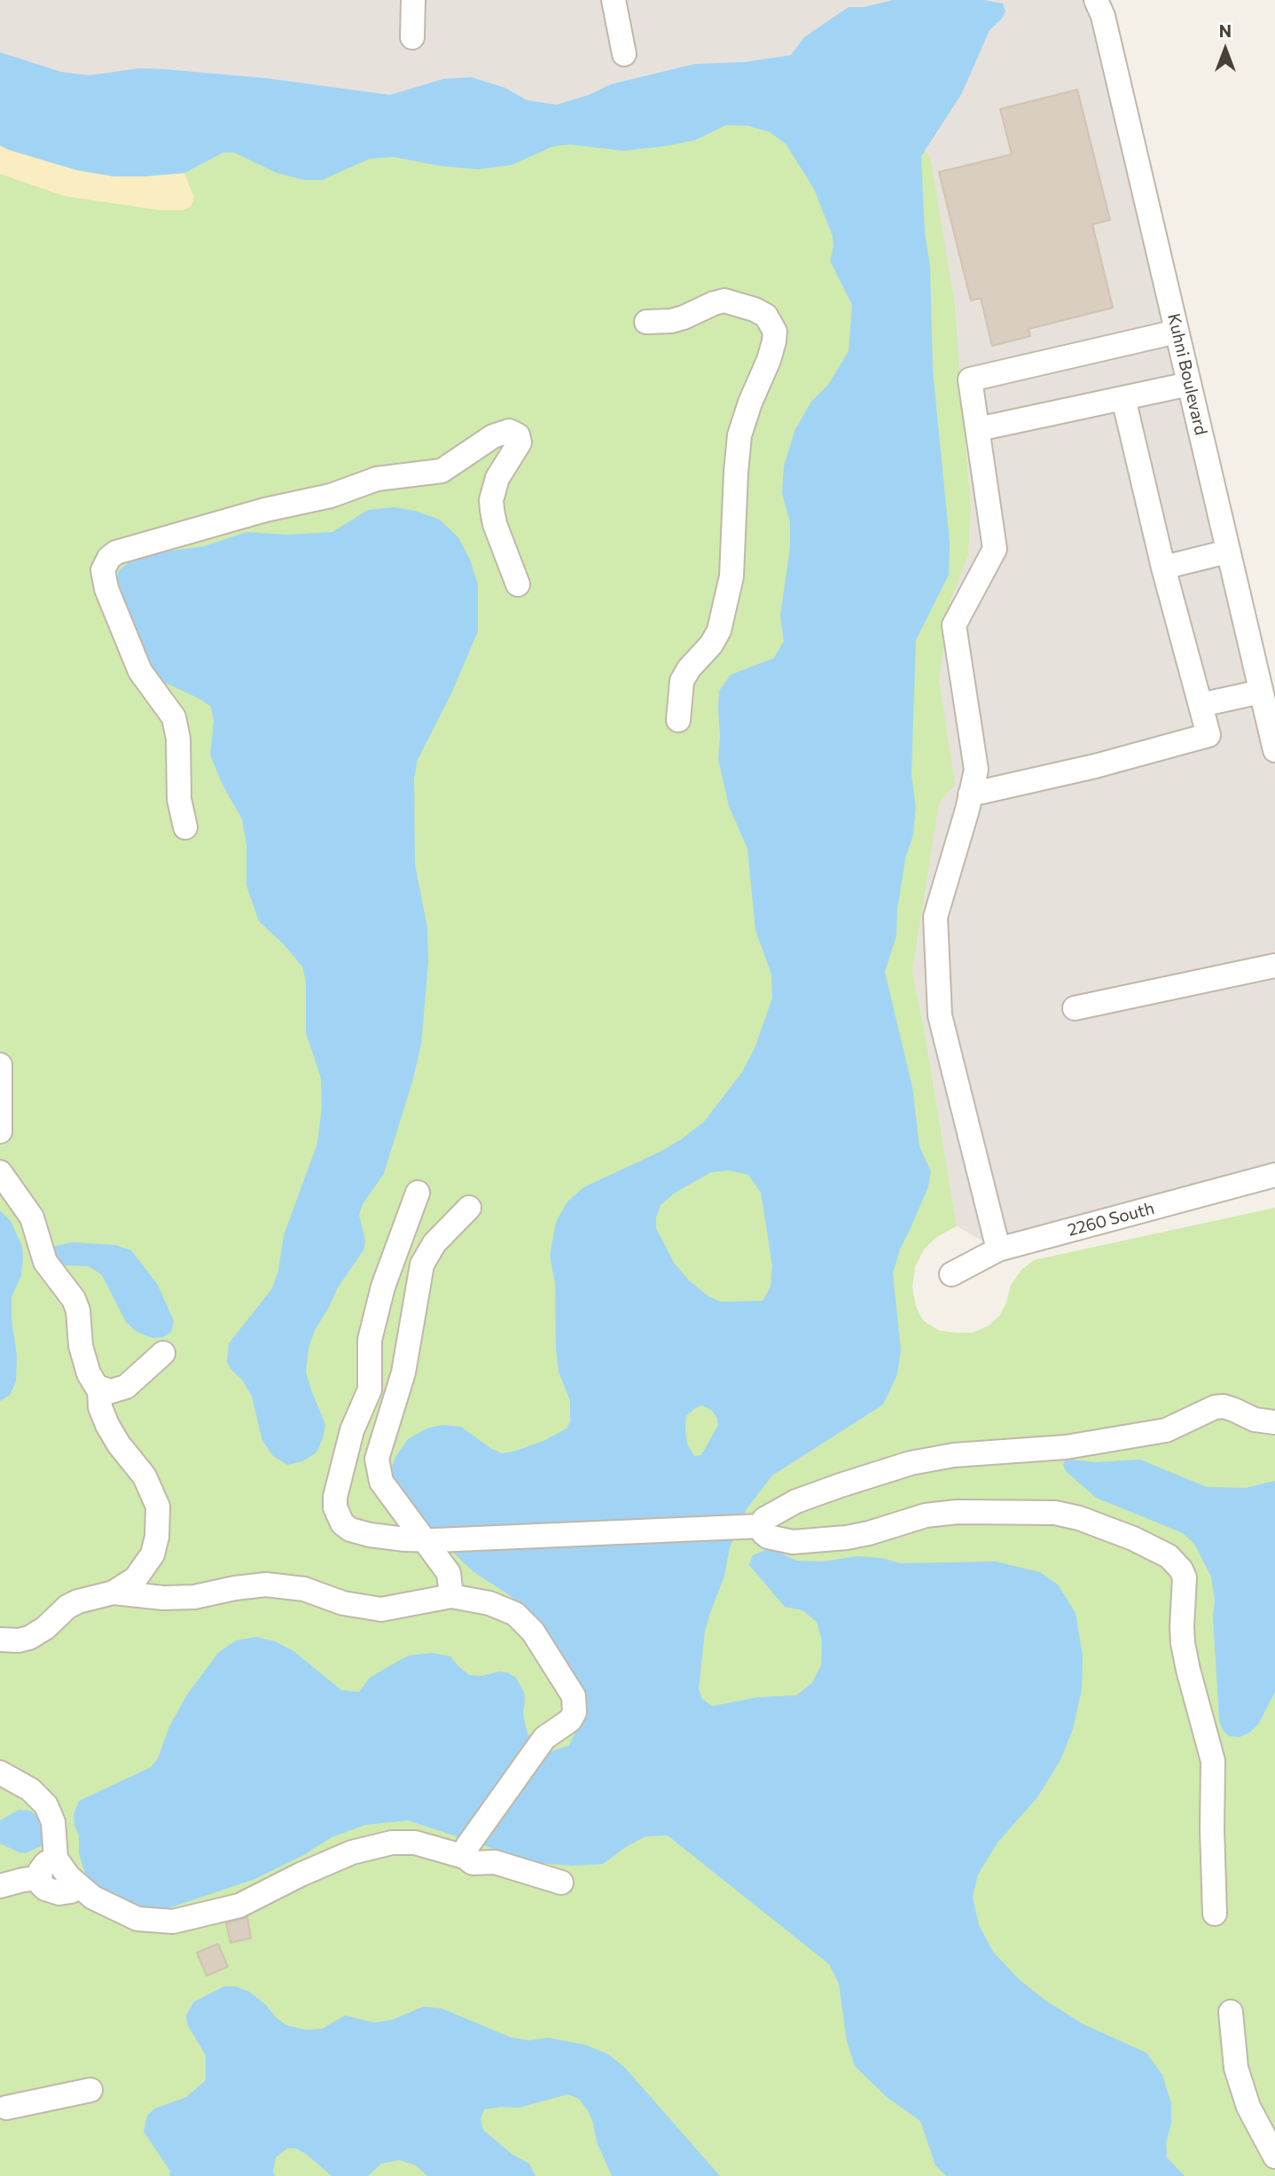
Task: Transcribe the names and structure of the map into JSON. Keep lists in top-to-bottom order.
{
  "streets": {
    "street": ["Kuhni Boulevard", "2260 South"]
  },
  "north": "top"
}
